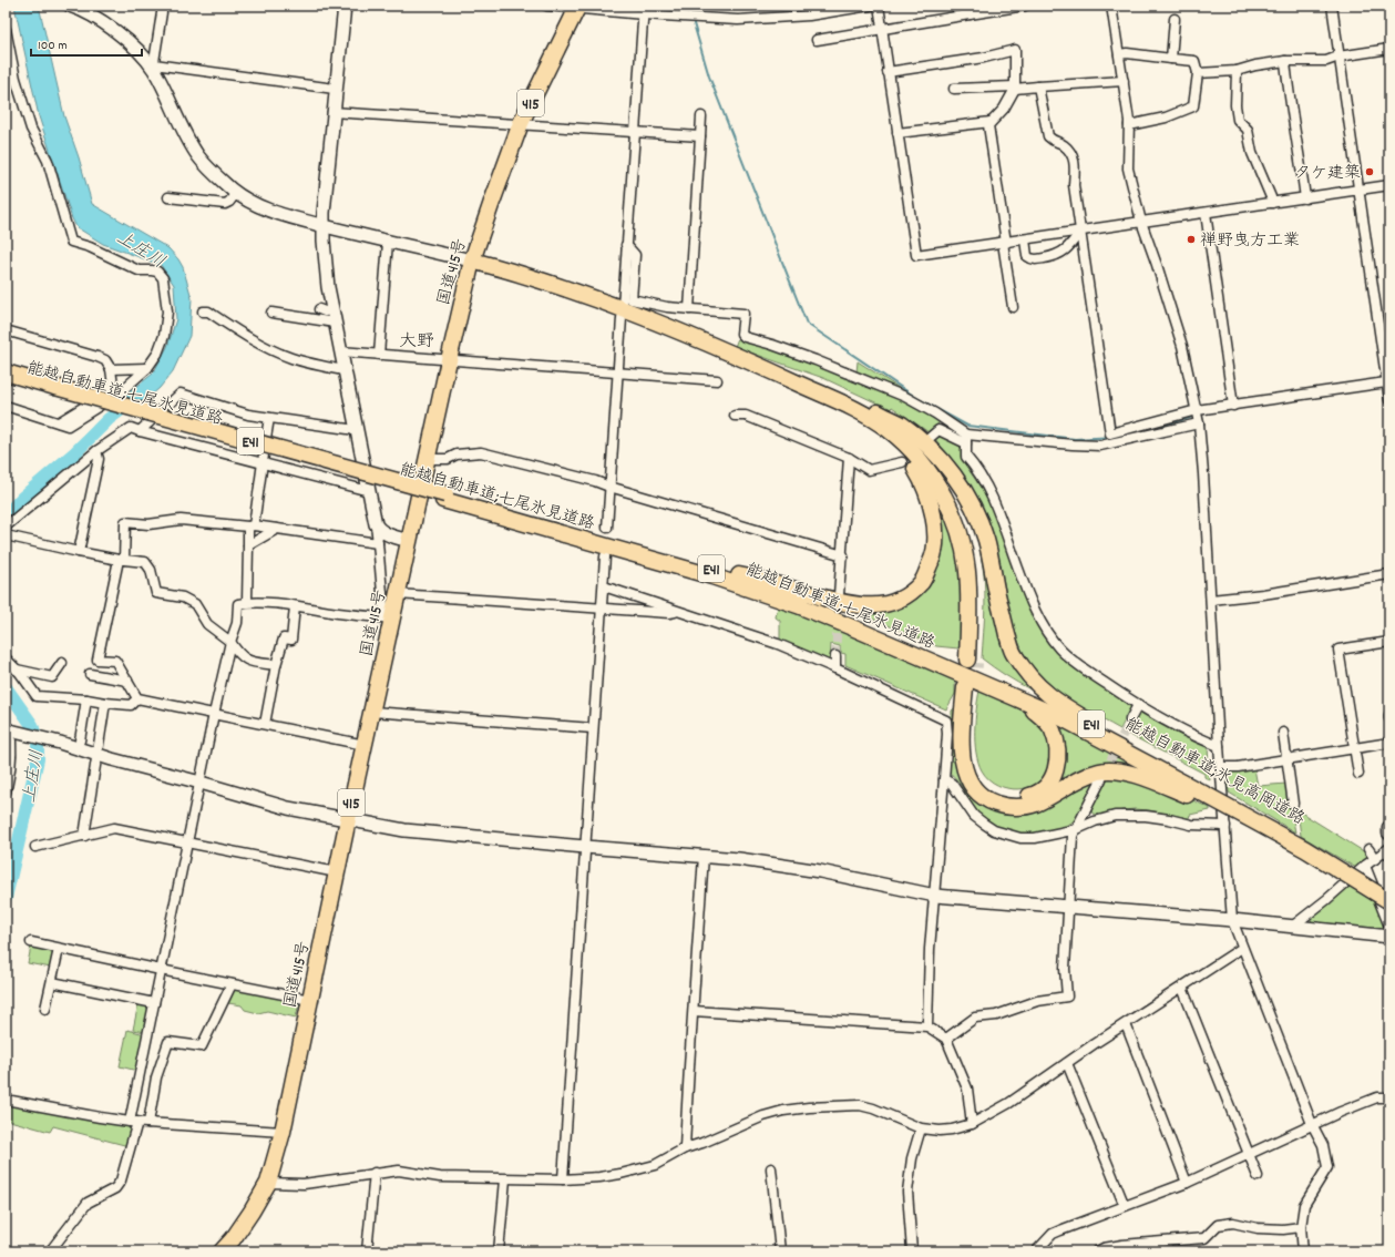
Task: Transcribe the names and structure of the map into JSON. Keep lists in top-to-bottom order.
{
  "streets": {
    "highway": [
      "415",
      "国道415号",
      "能越自動車道;七尾氷見道路",
      "E41",
      "能越自動車道;氷見高岡道路"
    ]
  },
  "crossings": [
    ["能越自動車道;七尾氷見道路", "能越自動車道;氷見高岡道路"]
  ],
  "districts": ["大野"],
  "water": ["上庄川"],
  "places": ["タケ建築", "禅野曳方工業"],
  "scale_bar": "100 m"
}
